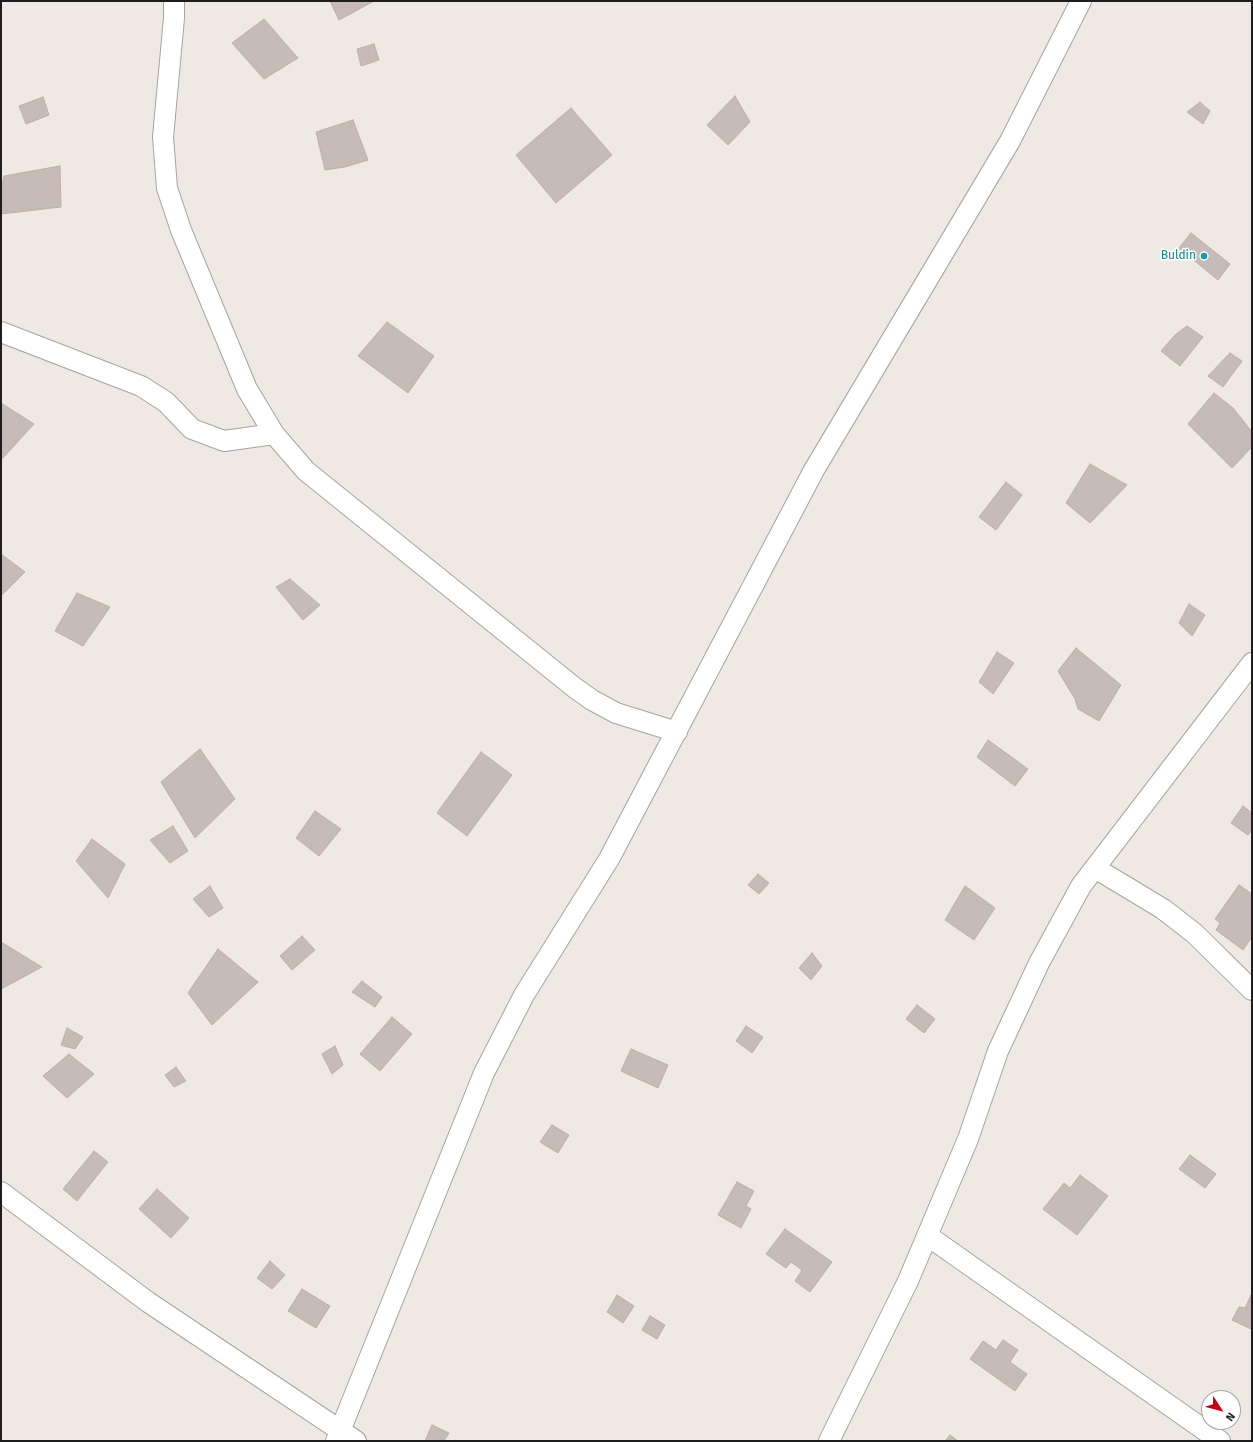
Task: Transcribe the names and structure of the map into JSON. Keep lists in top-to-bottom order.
{
  "places": ["Buldin"],
  "north": "bottom right"
}
